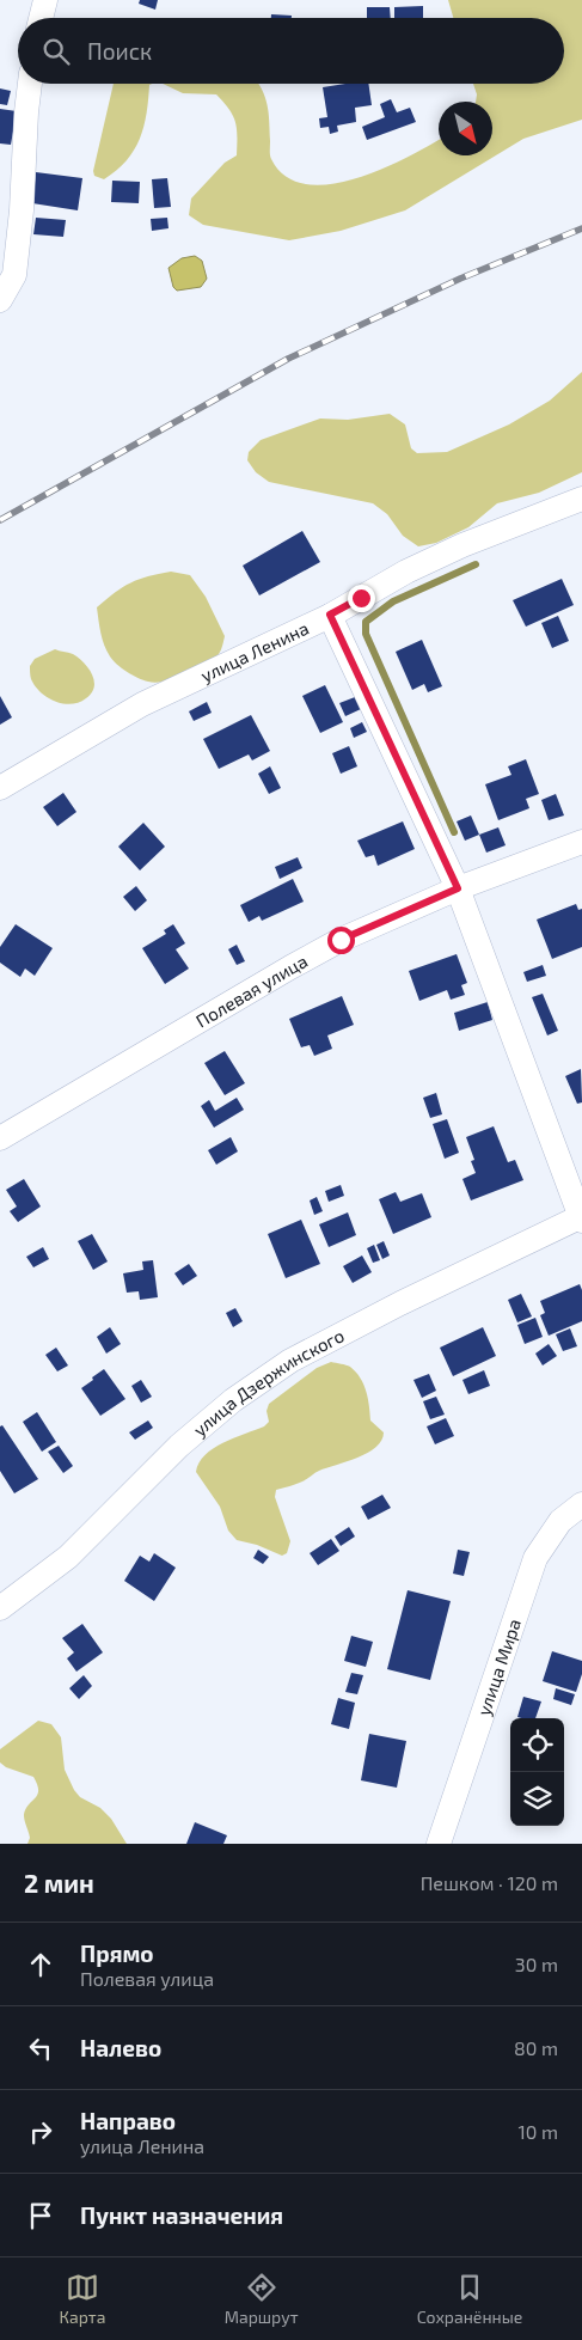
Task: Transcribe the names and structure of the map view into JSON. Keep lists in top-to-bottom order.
{
  "streets": {
    "street": [
      "улица Ленина",
      "Полевая улица",
      "улица Дзержинского",
      "улица Мира"
    ]
  },
  "north": "bottom right",
  "page": {
    "search": "Поиск",
    "heading": ["2 мин", "Пешком · 120 m"],
    "list": [
      ["Прямо", "Полевая улица", "30 m"],
      ["Налево", "80 m"],
      ["Направо", "улица Ленина", "10 m"],
      "Пункт назначения"
    ],
    "nav": ["Карта", "Маршрут", "Сохранённые"]
  }
}
